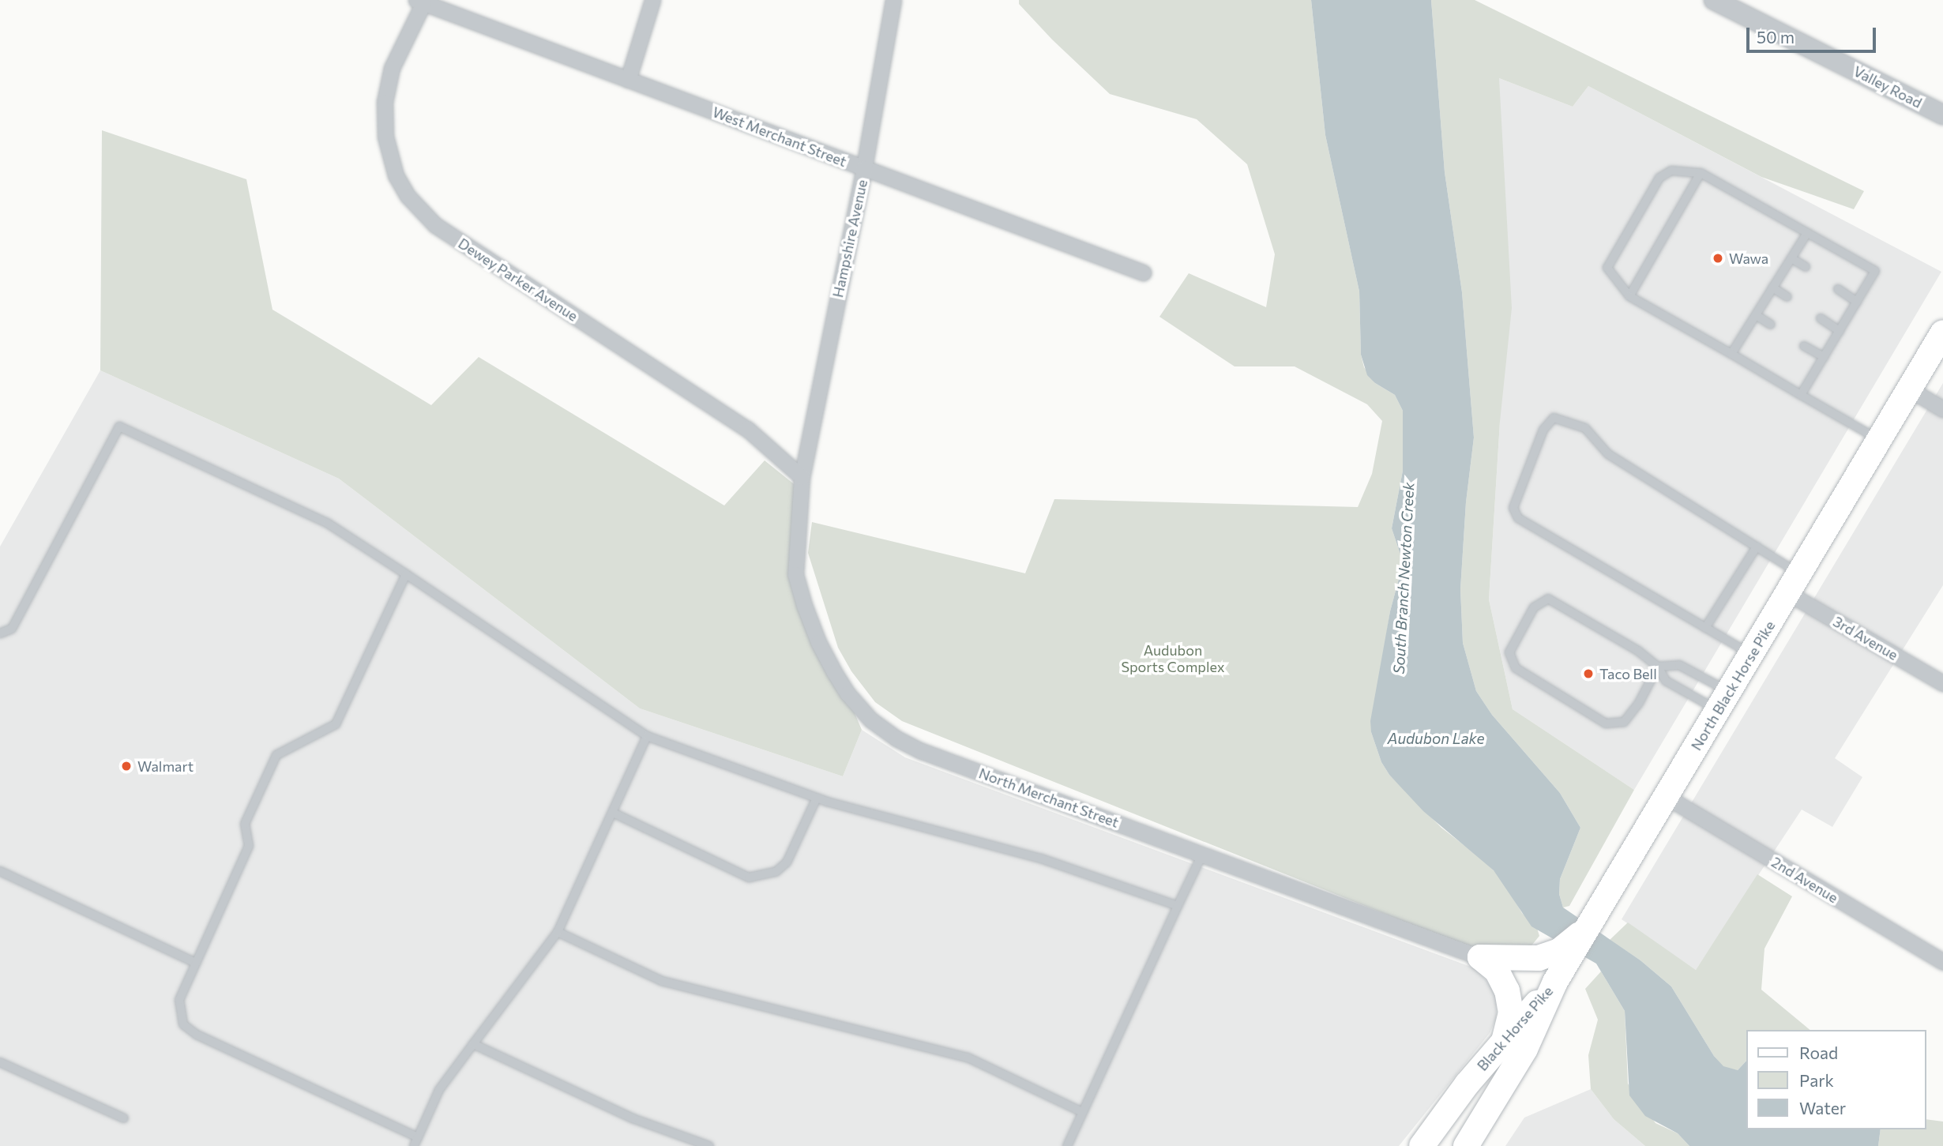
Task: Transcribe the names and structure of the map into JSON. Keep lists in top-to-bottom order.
{
  "streets": {
    "main road": ["North Black Horse Pike", "Black Horse Pike"],
    "street": [
      "Valley Road",
      "West Merchant Street",
      "Hampshire Avenue",
      "Dewey Parker Avenue",
      "3rd Avenue",
      "North Merchant Street",
      "2nd Avenue"
    ]
  },
  "crossings": [
    ["West Merchant Street", "Hampshire Avenue"],
    ["West Merchant Street", "Dewey Parker Avenue"],
    ["Hampshire Avenue", "Dewey Parker Avenue"],
    ["Hampshire Avenue", "North Merchant Street"],
    ["Dewey Parker Avenue", "North Merchant Street"],
    ["3rd Avenue", "North Black Horse Pike"],
    ["North Black Horse Pike", "2nd Avenue"],
    ["North Black Horse Pike", "Black Horse Pike"]
  ],
  "water": ["South Branch Newton Creek", "Audubon Lake"],
  "parks": ["Audubon Sports Complex"],
  "places": ["Wawa", "Taco Bell", "Walmart"],
  "legend": ["Road", "Park", "Water"],
  "scale_bar": "50 m"
}
